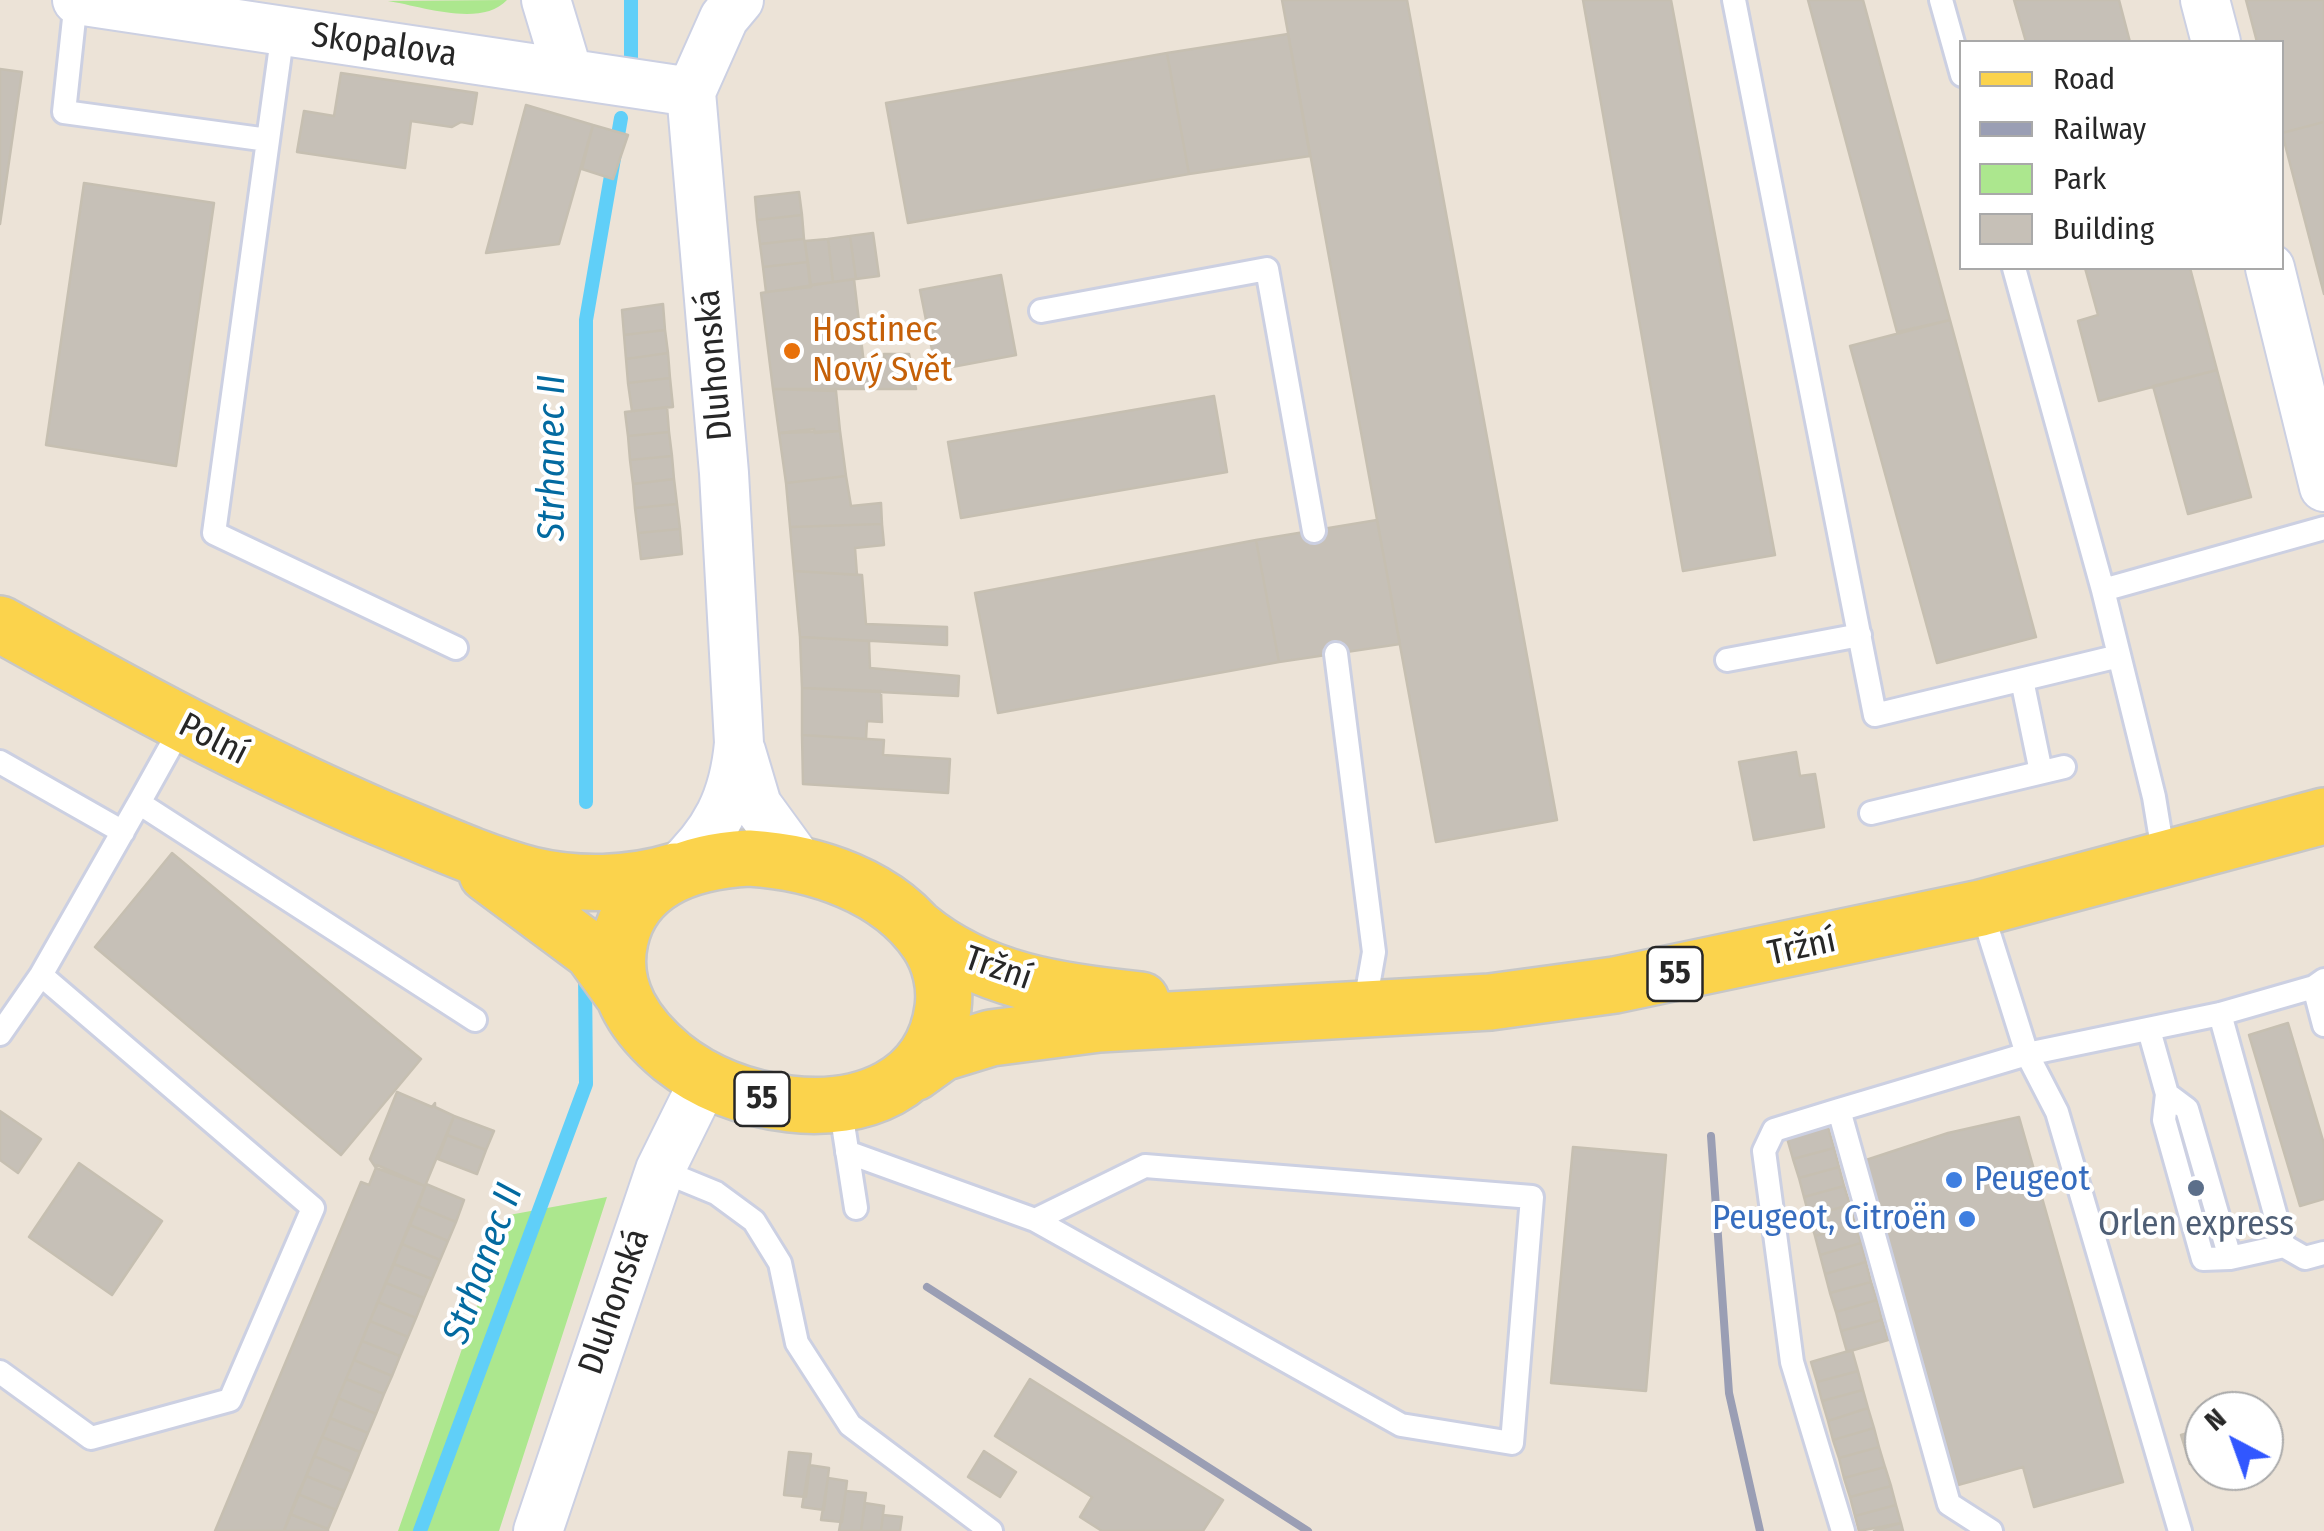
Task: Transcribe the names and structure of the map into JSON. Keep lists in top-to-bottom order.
{
  "streets": {
    "main road": [
      "Dluhonská",
      "Polní",
      "Tržní",
      "55"
    ],
    "street": ["Skopalova"]
  },
  "crossings": [
    ["Skopalova", "Dluhonská"],
    ["Dluhonská", "Polní"],
    ["Dluhonská", "Tržní"],
    ["Dluhonská", "55"],
    ["Polní", "Tržní"],
    ["Polní", "55"],
    ["Tržní", "55"]
  ],
  "water": ["Strhanec II"],
  "places": [
    "Hostinec Nový Svět",
    "Peugeot",
    "Orlen express",
    "Peugeot, Citroën"
  ],
  "legend": [
    "Road",
    "Railway",
    "Park",
    "Building"
  ],
  "north": "top left"
}
